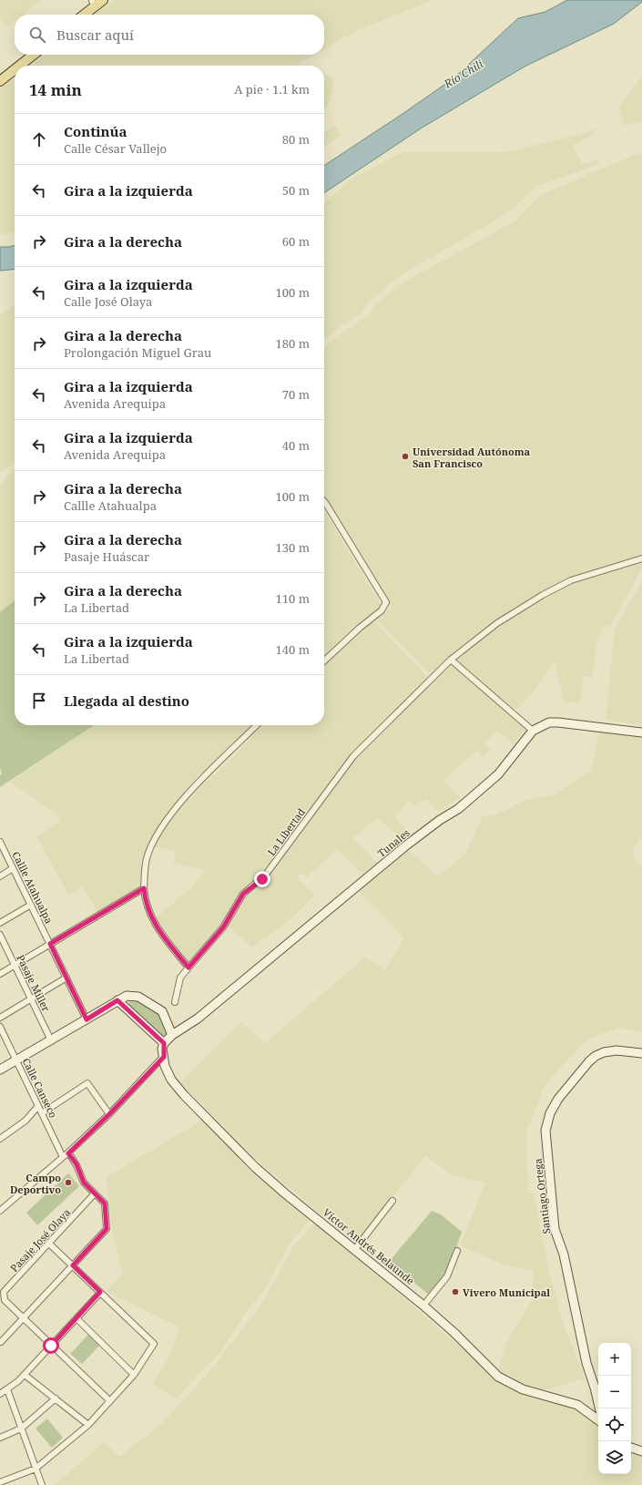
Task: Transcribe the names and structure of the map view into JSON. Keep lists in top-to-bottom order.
{
  "streets": {
    "street": [
      "La Libertad",
      "Tunales",
      "Callle Atahualpa",
      "Pasaje Miller",
      "Calle Canseco",
      "Santiago Ortega",
      "Pasaje José Olaya",
      "Víctor Andrés Belaunde"
    ]
  },
  "crossings": [
    ["Tunales", "Víctor Andrés Belaunde"]
  ],
  "water": ["Río Chili"],
  "places": ["Universidad Autónoma San Francisco", "Campo Deportivo", "Vivero Municipal"],
  "page": {
    "search": "Buscar aquí",
    "heading": ["14 min", "A pie · 1.1 km"],
    "list": [
      ["Continúa", "Calle César Vallejo", "80 m"],
      ["Gira a la izquierda", "50 m"],
      ["Gira a la derecha", "60 m"],
      ["Gira a la izquierda", "Calle José Olaya", "100 m"],
      ["Gira a la derecha", "Prolongación Miguel Grau", "180 m"],
      ["Gira a la izquierda", "Avenida Arequipa", "70 m"],
      ["Gira a la izquierda", "Avenida Arequipa", "40 m"],
      ["Gira a la derecha", "Callle Atahualpa", "100 m"],
      ["Gira a la derecha", "Pasaje Huáscar", "130 m"],
      ["Gira a la derecha", "La Libertad", "110 m"],
      ["Gira a la izquierda", "La Libertad", "140 m"],
      "Llegada al destino"
    ],
    "map_buttons": ["+", "−"]
  }
}
